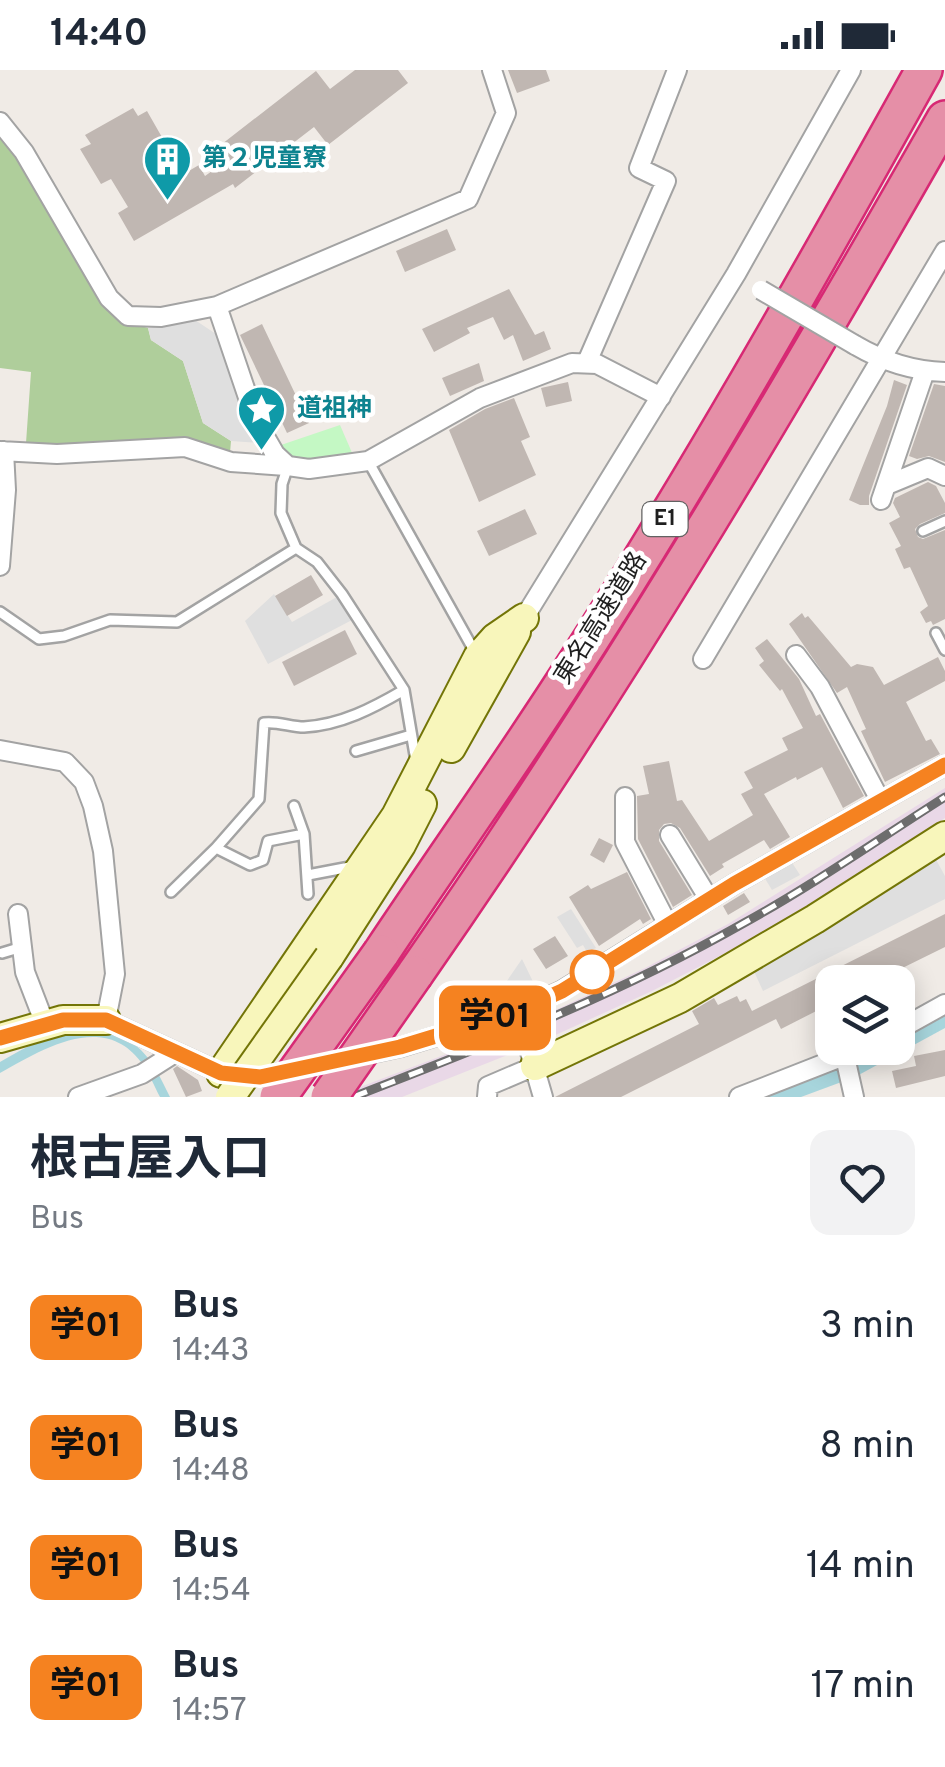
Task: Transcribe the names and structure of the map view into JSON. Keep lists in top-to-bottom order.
{
  "streets": {
    "highway": ["E1", "東名高速道路"]
  },
  "places": {
    "building": ["第２児童寮"],
    "place": ["道祖神"]
  },
  "lines": ["bus line 学01"],
  "page": {
    "status": "14:40",
    "on_map": "学01",
    "heading": ["根古屋入口", "Bus"],
    "list": [
      {
        "mark": "学01",
        "name": "Bus",
        "note": "14:43",
        "value": "3 min"
      },
      {
        "mark": "学01",
        "name": "Bus",
        "note": "14:48",
        "value": "8 min"
      },
      {
        "mark": "学01",
        "name": "Bus",
        "note": "14:54",
        "value": "14 min"
      },
      {
        "mark": "学01",
        "name": "Bus",
        "note": "14:57",
        "value": "17 min"
      }
    ]
  }
}
